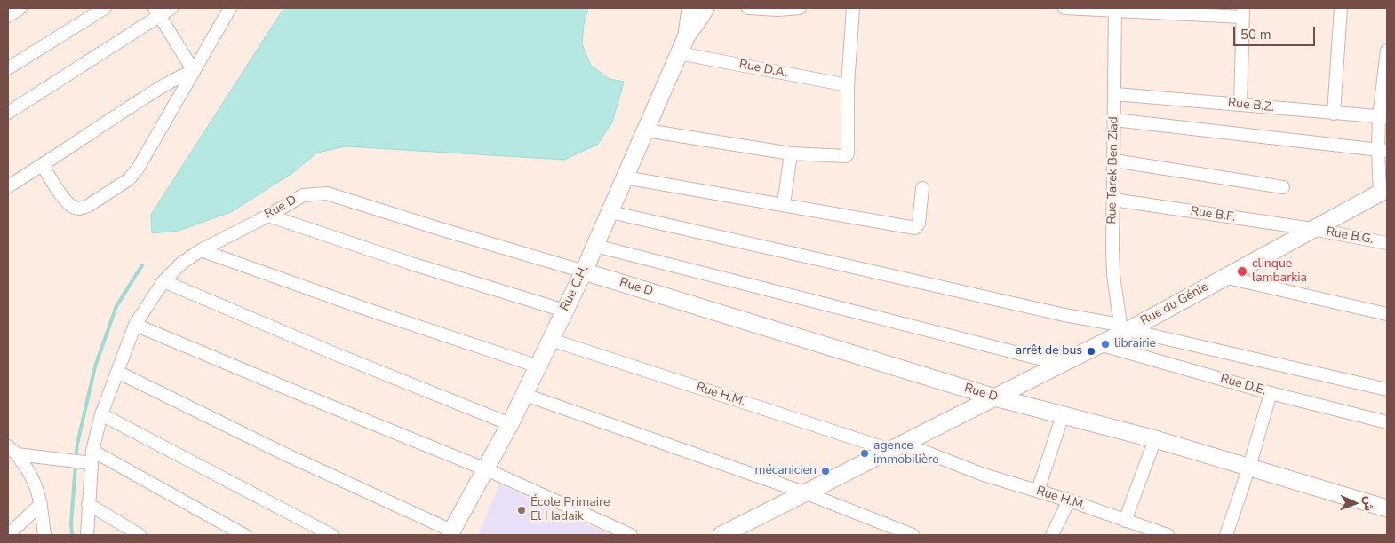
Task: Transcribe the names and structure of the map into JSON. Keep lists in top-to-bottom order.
{
  "streets": {
    "street": [
      "Rue D.A.",
      "Rue B.Z.",
      "Rue Tarek Ben Ziad",
      "Rue D",
      "Rue B.F.",
      "Rue B.G.",
      "Rue C.H.",
      "Rue du Génie",
      "Rue D.E.",
      "Rue H.M."
    ]
  },
  "crossings": [
    ["Rue D.A.", "Rue C.H."],
    ["Rue B.Z.", "Rue Tarek Ben Ziad"],
    ["Rue Tarek Ben Ziad", "Rue B.F."],
    ["Rue Tarek Ben Ziad", "Rue du Génie"],
    ["Rue D", "Rue C.H."],
    ["Rue D", "Rue du Génie"],
    ["Rue B.F.", "Rue B.G."],
    ["Rue B.F.", "Rue du Génie"],
    ["Rue B.G.", "Rue du Génie"],
    ["Rue C.H.", "Rue H.M."],
    ["Rue du Génie", "Rue D.E."],
    ["Rue du Génie", "Rue H.M."]
  ],
  "places": [
    "clinque lambarkia",
    "librairie",
    "arrêt de bus",
    "agence immobilière",
    "mécanicien",
    "École Primaire El Hadaik"
  ],
  "scale_bar": "50 m",
  "north": "right"
}
